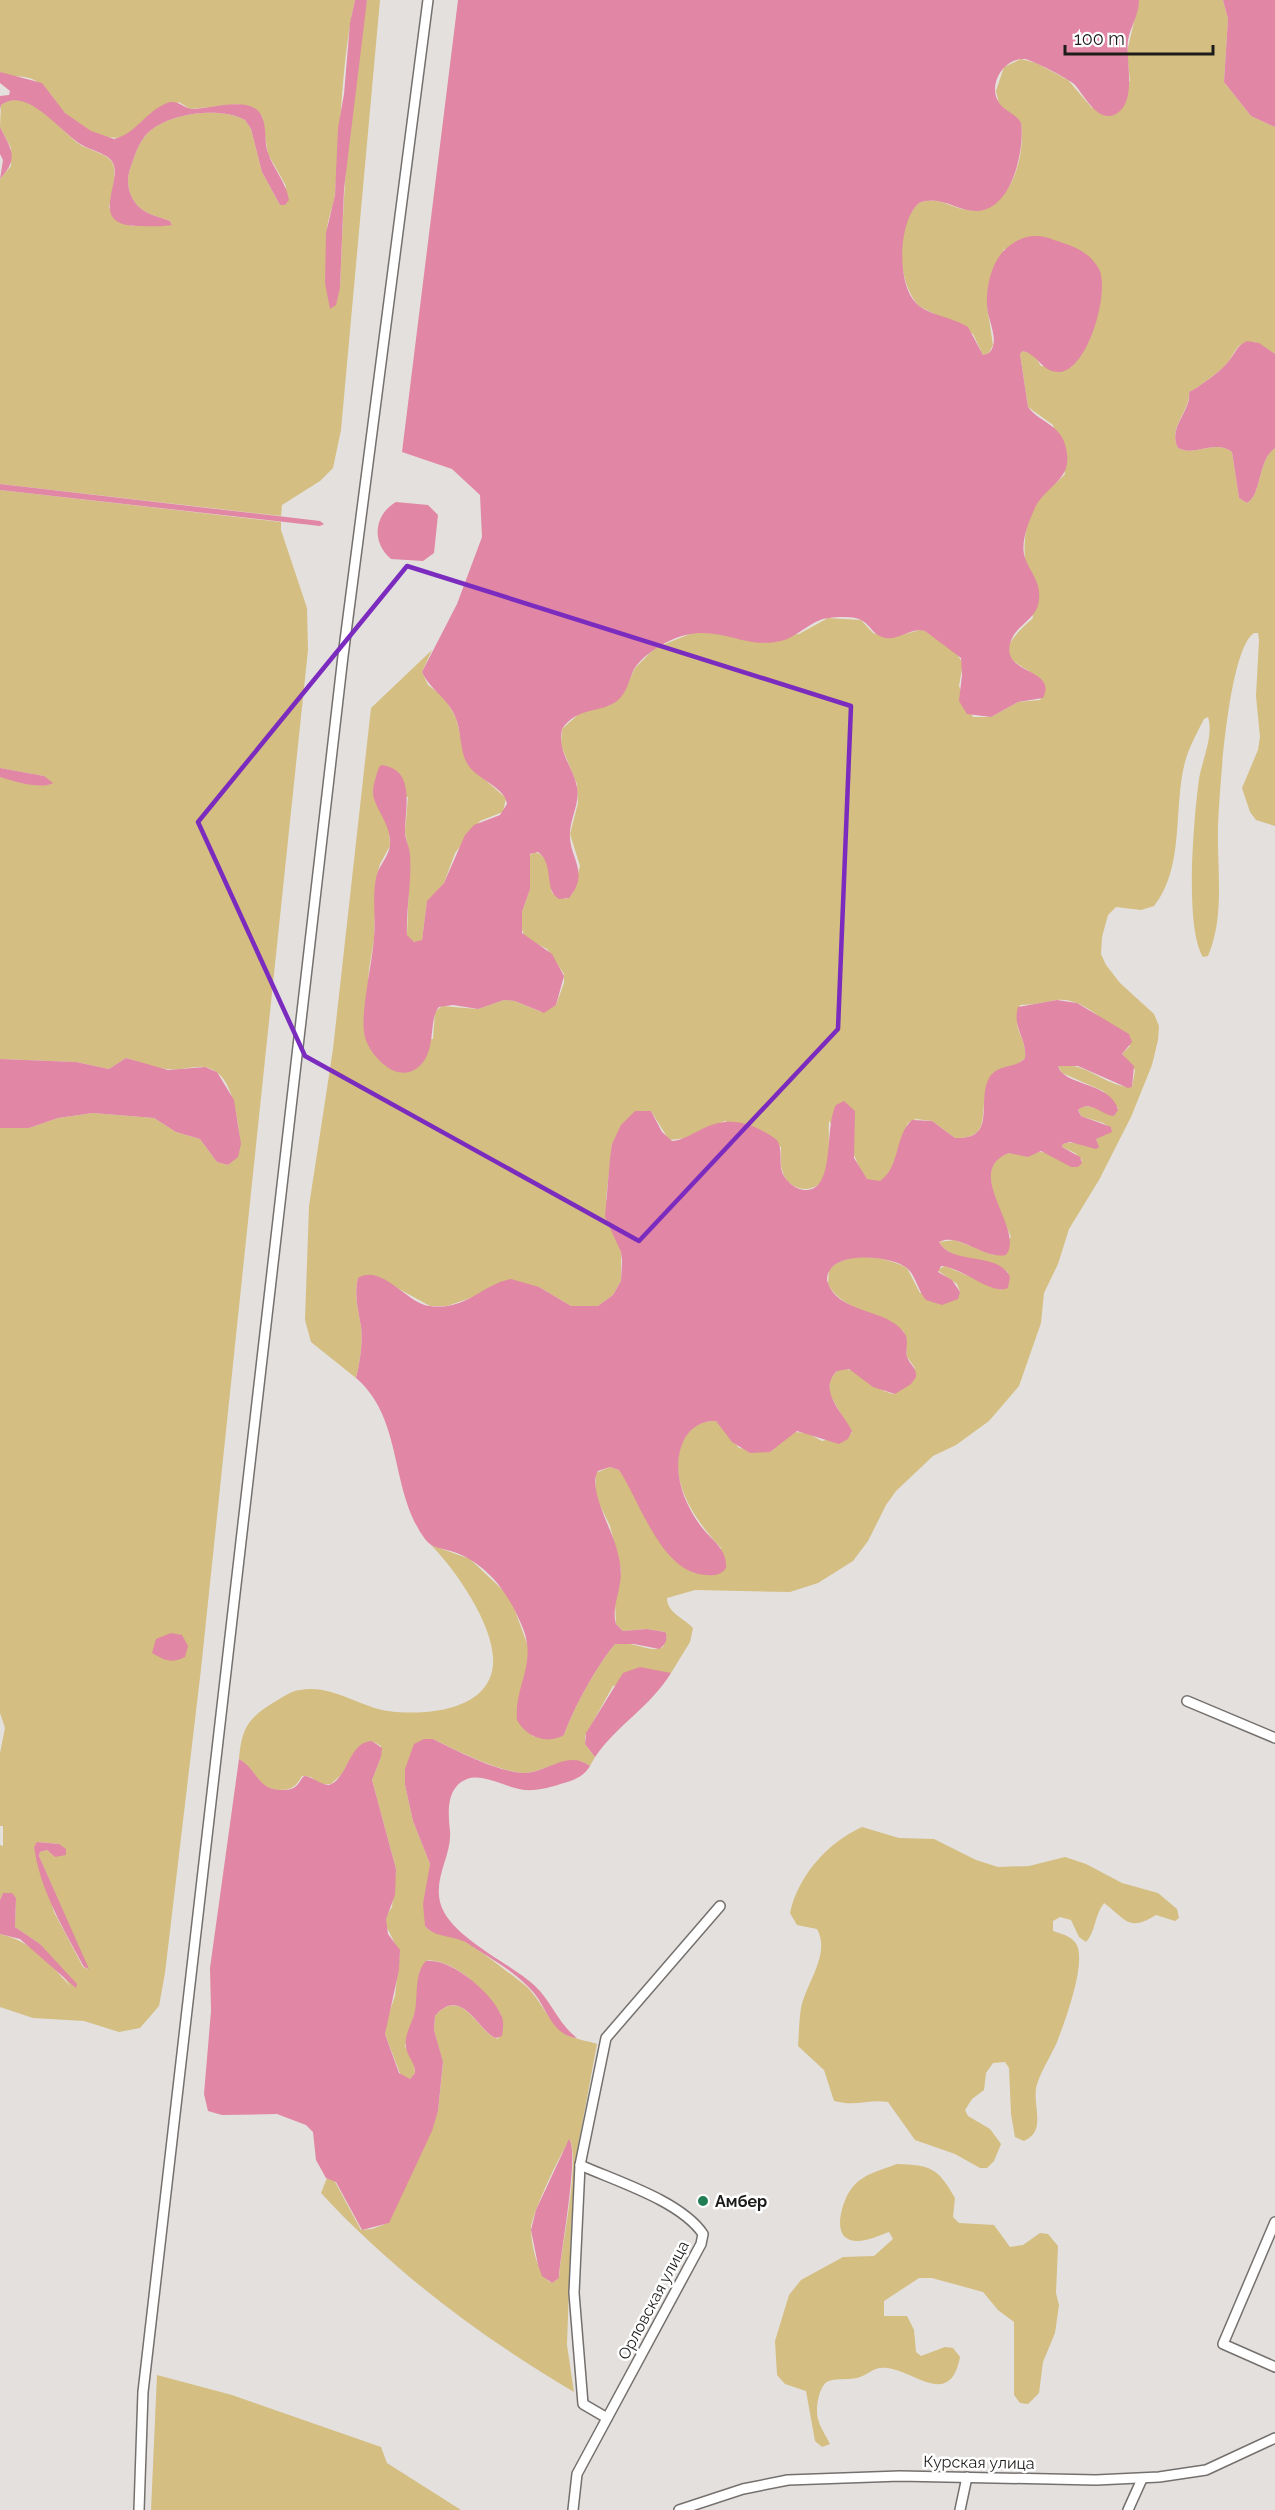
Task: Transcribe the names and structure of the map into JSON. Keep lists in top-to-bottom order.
{
  "streets": {
    "street": ["Орловская улица", "Курская улица"]
  },
  "places": ["Амбер"],
  "scale_bar": "100 m"
}
